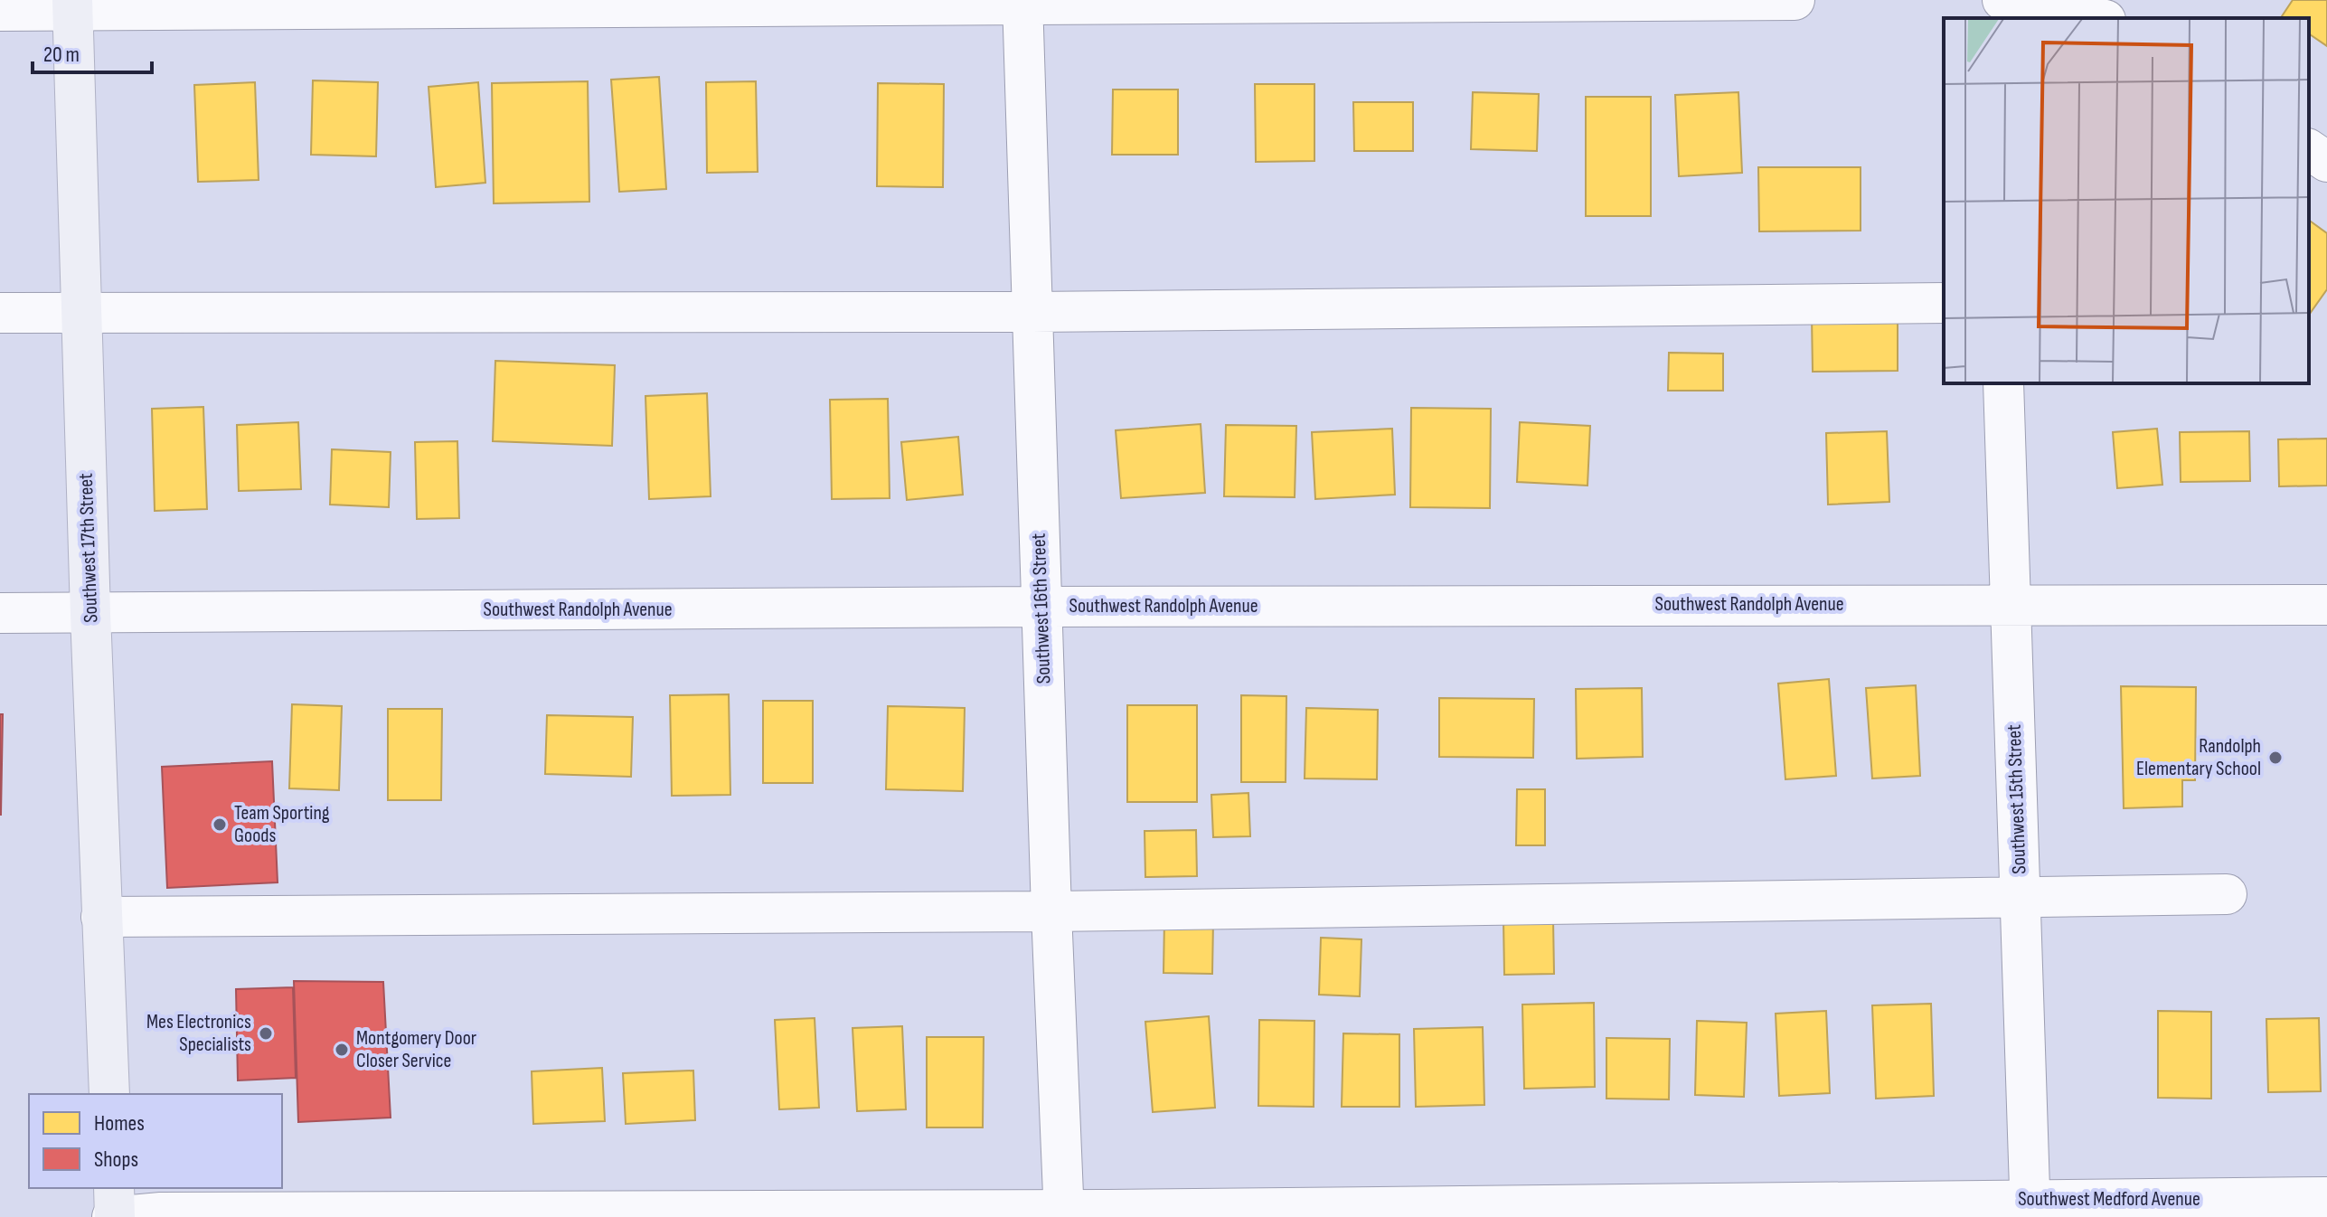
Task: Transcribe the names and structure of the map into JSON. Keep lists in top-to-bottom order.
{
  "streets": {
    "main road": ["Southwest 17th Street"],
    "street": [
      "Southwest Randolph Avenue",
      "Southwest 16th Street",
      "Southwest 15th Street",
      "Southwest Medford Avenue"
    ]
  },
  "crossings": [
    ["Southwest 17th Street", "Southwest Randolph Avenue"],
    ["Southwest Randolph Avenue", "Southwest 16th Street"],
    ["Southwest Randolph Avenue", "Southwest 15th Street"],
    ["Southwest 16th Street", "Southwest Medford Avenue"],
    ["Southwest 15th Street", "Southwest Medford Avenue"]
  ],
  "places": [
    "Randolph Elementary School",
    "Team Sporting Goods",
    "Mes Electronics Specialists",
    "Montgomery Door Closer Service"
  ],
  "legend": ["Homes", "Shops"],
  "scale_bar": "20 m"
}
